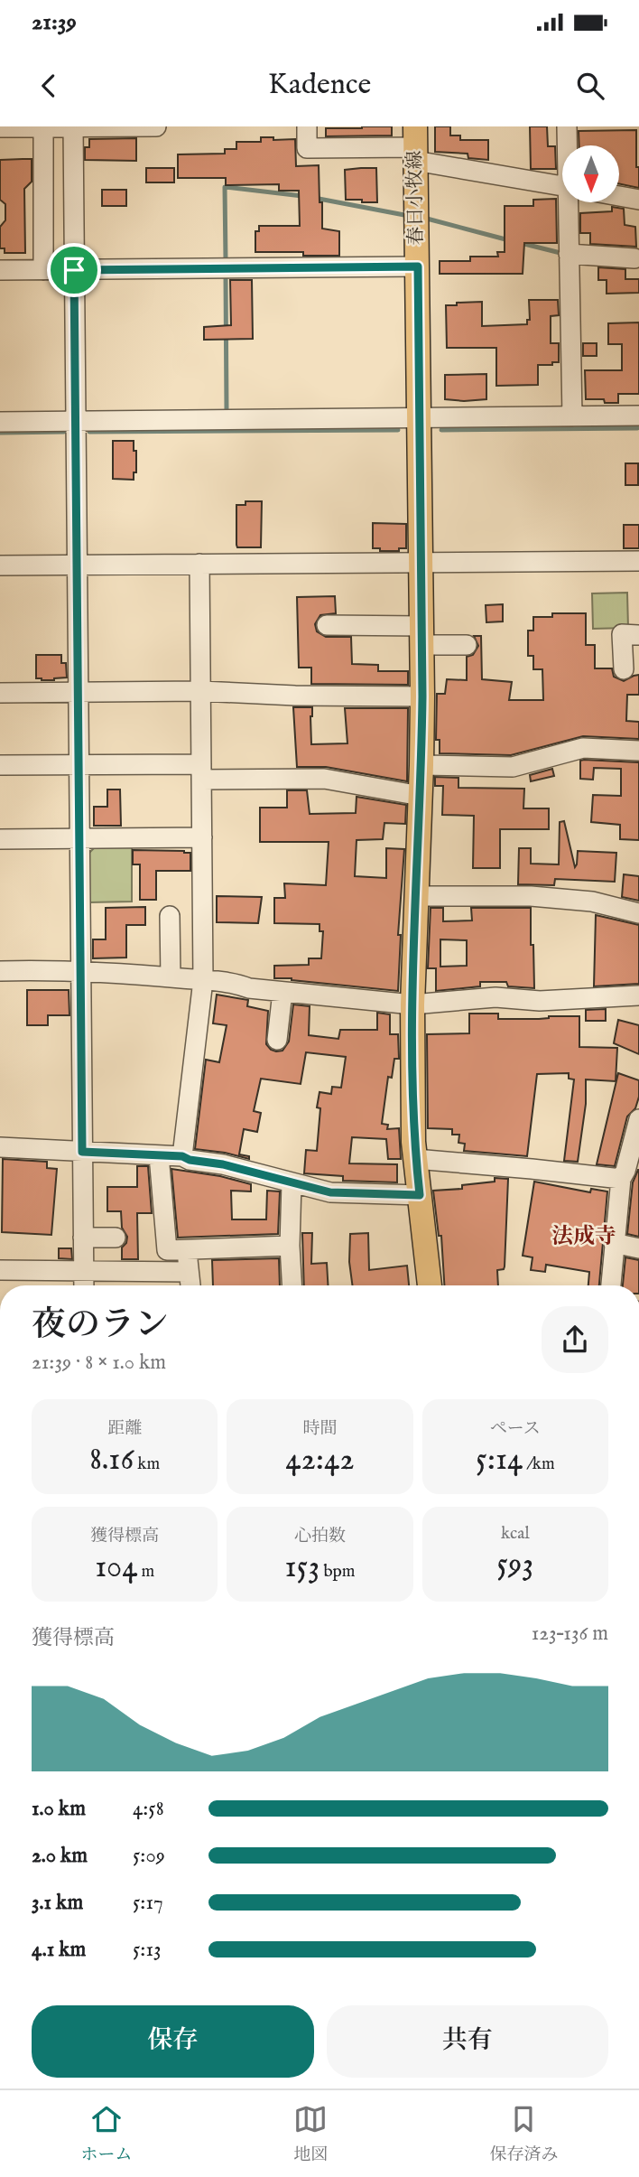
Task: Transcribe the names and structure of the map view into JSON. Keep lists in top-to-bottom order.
{
  "streets": {
    "main road": ["春日小牧線"]
  },
  "districts": ["法成寺"],
  "north": "bottom",
  "page": {
    "status": "21:39",
    "header": "Kadence",
    "heading": ["夜のラン", "21:39 · 8 × 1.0 km"],
    "stats": [
      ["距離", "8.16 km"],
      ["時間", "42:42"],
      ["ペース", "5:14 /km"],
      ["獲得標高", "104 m"],
      ["心拍数", "153 bpm"],
      ["kcal", "593"]
    ],
    "chart": ["獲得標高", "123–136 m"],
    "list": [
      {
        "name": "1.0 km",
        "note": "4:58"
      },
      {
        "name": "2.0 km",
        "note": "5:09"
      },
      {
        "name": "3.1 km",
        "note": "5:17"
      },
      {
        "name": "4.1 km",
        "note": "5:13"
      }
    ],
    "buttons": ["保存", "共有"],
    "tabs": ["ホーム", "地図", "保存済み"]
  }
}
